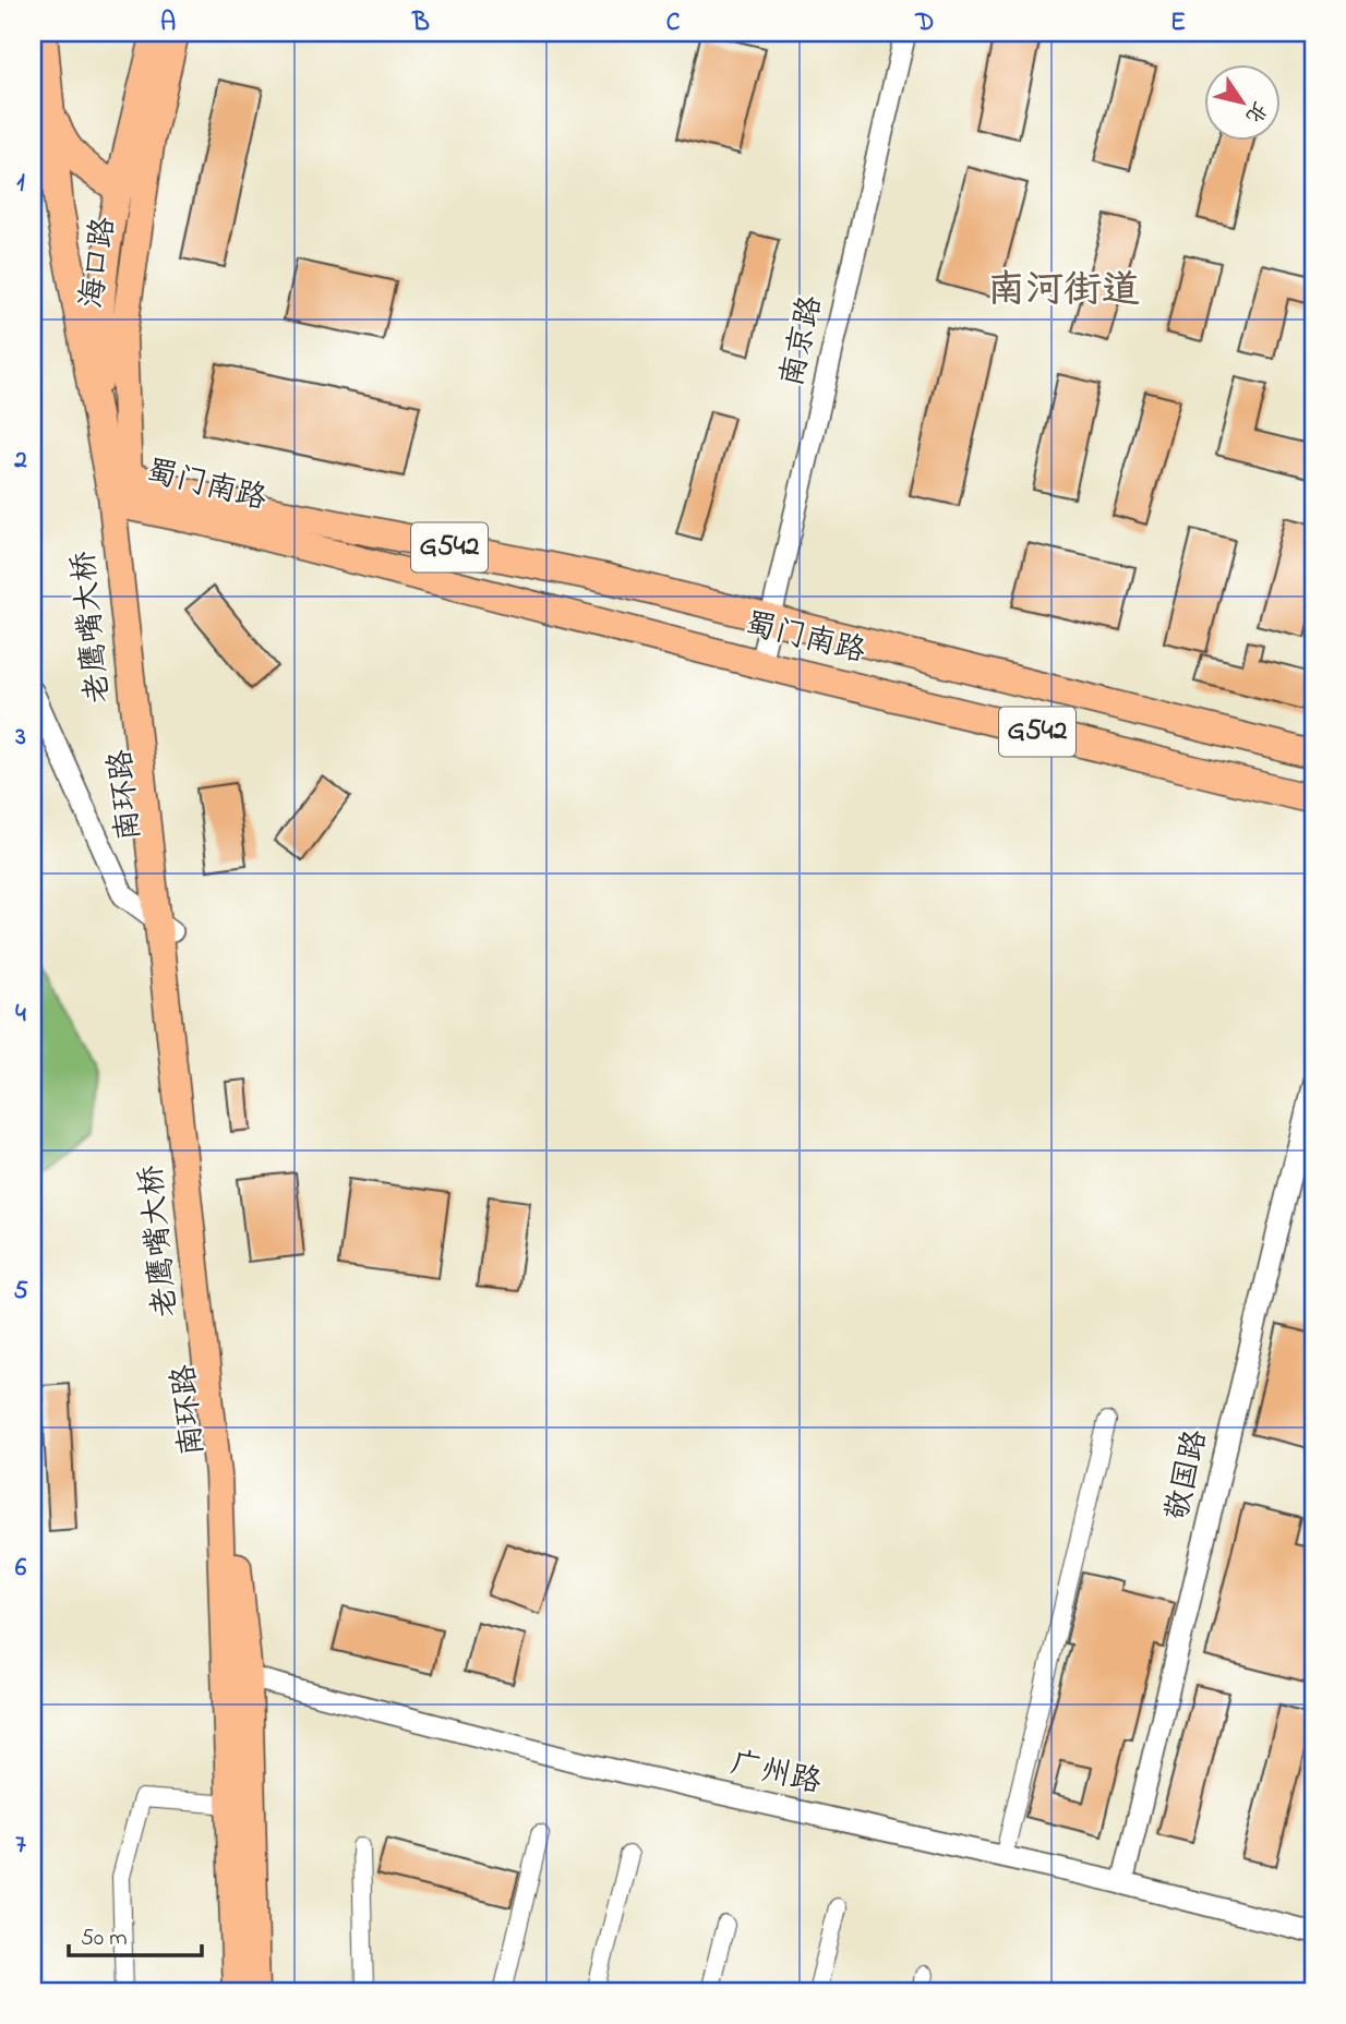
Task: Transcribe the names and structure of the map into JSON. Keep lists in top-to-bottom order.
{
  "streets": {
    "highway": ["蜀门南路", "G542"],
    "main road": ["海口路", "南环路"],
    "street": ["南京路", "敬国路", "广州路"]
  },
  "crossings": [
    ["海口路", "蜀门南路"],
    ["海口路", "南环路"],
    ["南京路", "蜀门南路"],
    ["蜀门南路", "南环路"],
    ["南环路", "广州路"],
    ["敬国路", "广州路"]
  ],
  "districts": ["南河街道"],
  "scale_bar": "50 m",
  "north": "bottom right",
  "grid": {
    "columns": [
      "A",
      "B",
      "C",
      "D",
      "E"
    ],
    "rows": [
      "1",
      "2",
      "3",
      "4",
      "5",
      "6",
      "7"
    ]
  }
}
